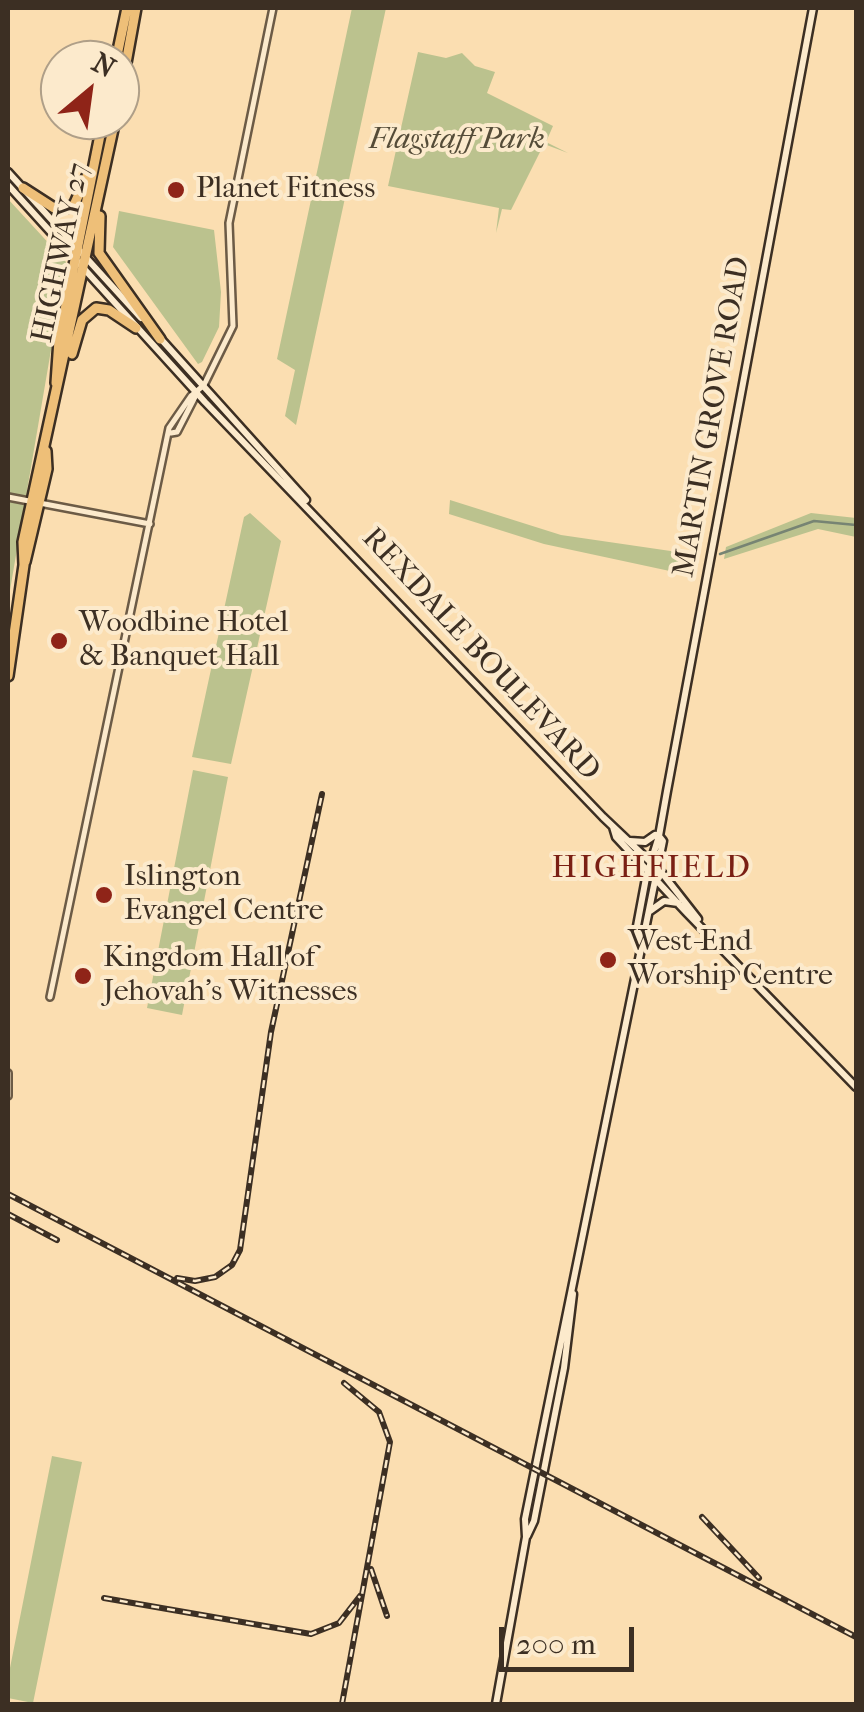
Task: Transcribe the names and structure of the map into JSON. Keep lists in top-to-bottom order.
{
  "streets": {
    "main road": ["HIGHWAY 27", "MARTIN GROVE ROAD", "REXDALE BOULEVARD"]
  },
  "crossings": [
    ["HIGHWAY 27", "REXDALE BOULEVARD"],
    ["MARTIN GROVE ROAD", "REXDALE BOULEVARD"]
  ],
  "districts": ["HIGHFIELD"],
  "parks": ["Flagstaff Park"],
  "places": [
    "Planet Fitness",
    "Woodbine Hotel & Banquet Hall",
    "Islington Evangel Centre",
    "West-End Worship Centre",
    "Kingdom Hall of Jehovah's Witnesses"
  ],
  "scale_bar": "200 m",
  "north": "top right"
}
